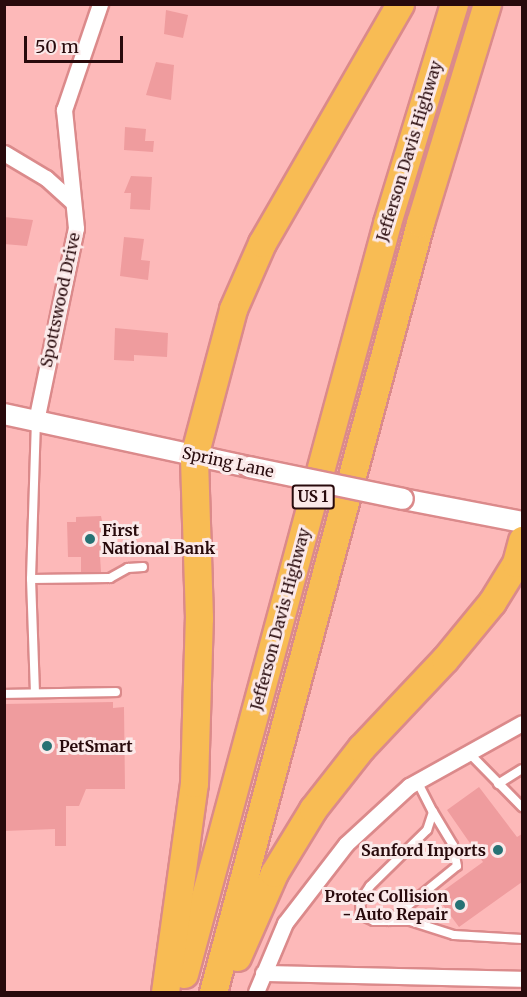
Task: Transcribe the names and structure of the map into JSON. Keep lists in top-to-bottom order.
{
  "streets": {
    "highway": ["Jefferson Davis Highway", "US 1"],
    "street": ["Spottswood Drive", "Spring Lane"]
  },
  "crossings": [
    ["Spottswood Drive", "Spring Lane"]
  ],
  "places": [
    "First National Bank",
    "PetSmart",
    "Sanford Inports",
    "Protec Collision - Auto Repair"
  ],
  "scale_bar": "50 m"
}
